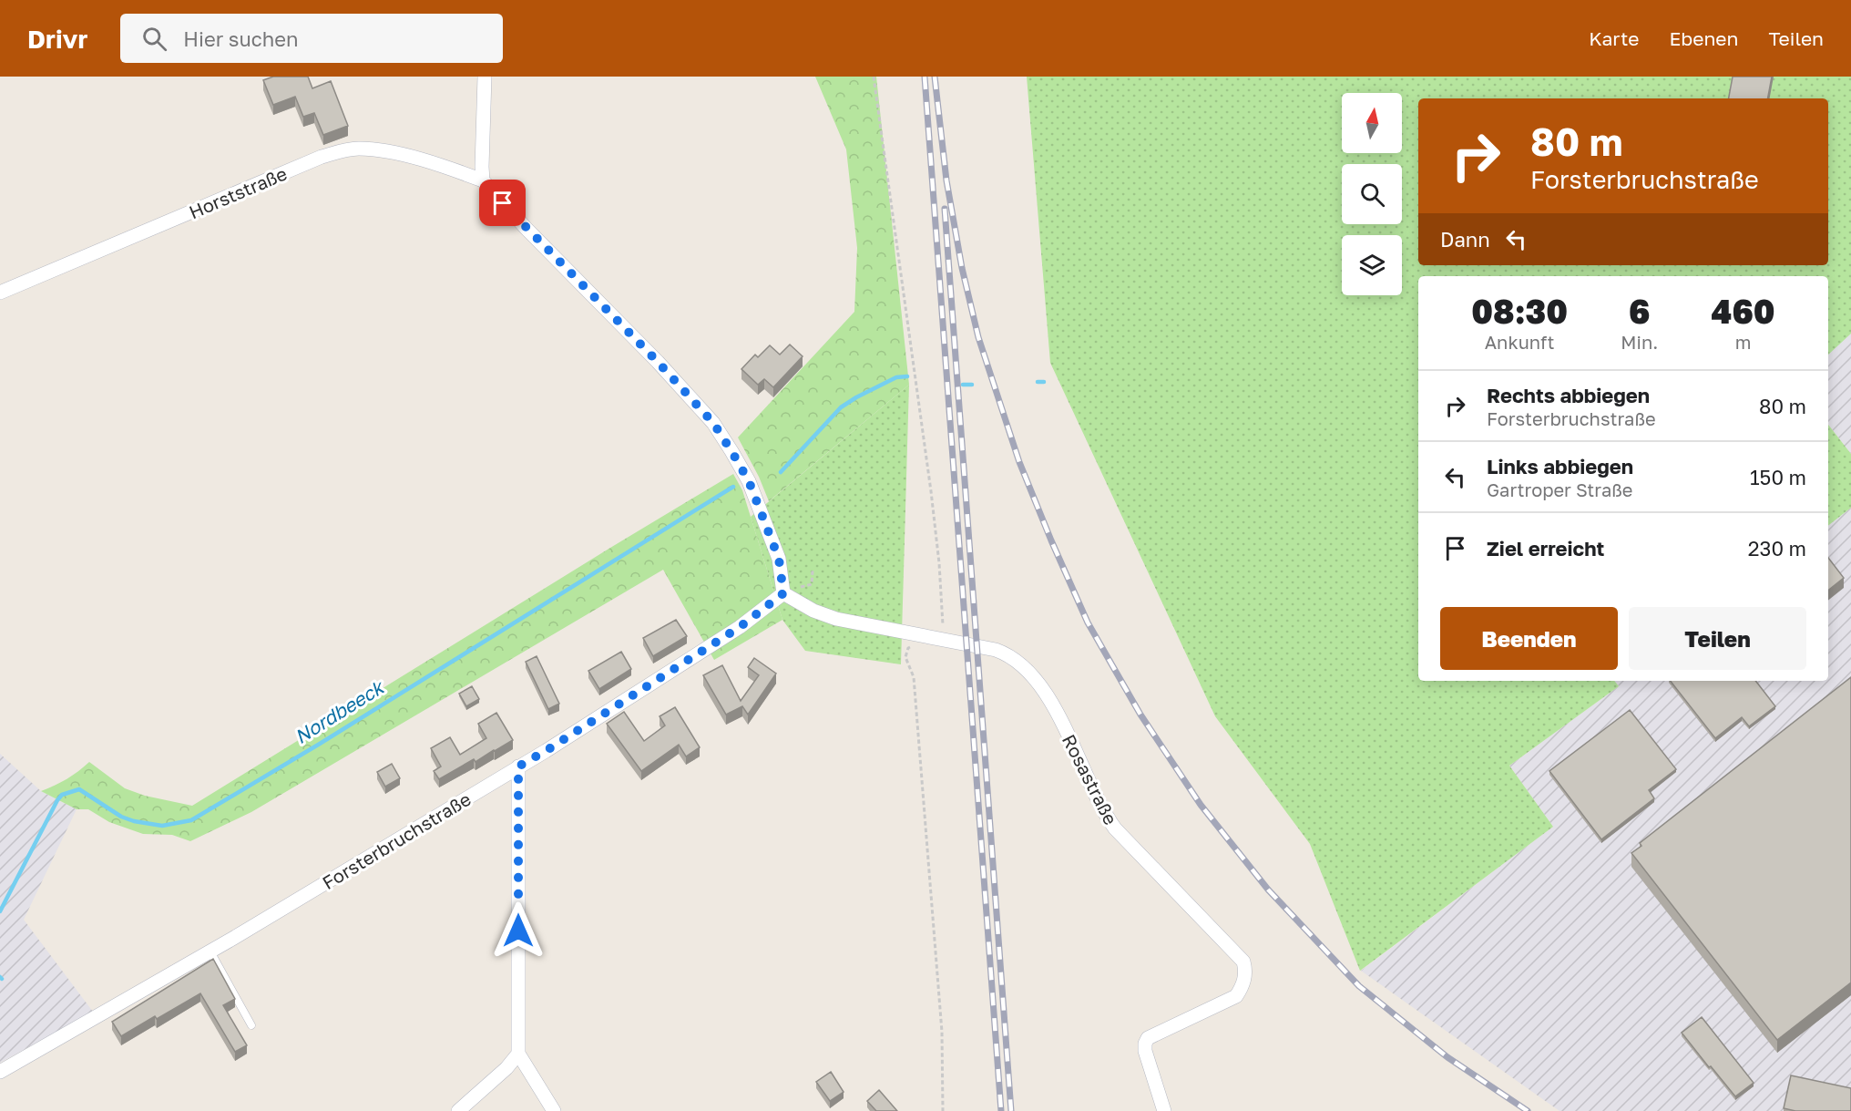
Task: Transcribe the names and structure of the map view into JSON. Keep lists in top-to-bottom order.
{
  "streets": {
    "street": ["Horststraße", "Rosastraße", "Forsterbruchstraße"]
  },
  "crossings": [
    ["Rosastraße", "Forsterbruchstraße"]
  ],
  "water": ["Nordbeeck"],
  "north": "top",
  "page": {
    "header": "Drivr",
    "search": "Hier suchen",
    "nav": ["Karte", "Ebenen", "Teilen"],
    "turn": ["80 m", "Forsterbruchstraße"],
    "then": "Dann",
    "eta": [
      "08:30",
      "Ankunft",
      "6",
      "Min.",
      "460",
      "m"
    ],
    "list": [
      {
        "name": "Rechts abbiegen",
        "note": "Forsterbruchstraße",
        "value": "80 m"
      },
      {
        "name": "Links abbiegen",
        "note": "Gartroper Straße",
        "value": "150 m"
      },
      {
        "name": "Ziel erreicht",
        "value": "230 m"
      }
    ],
    "buttons": ["Beenden", "Teilen"]
  }
}
